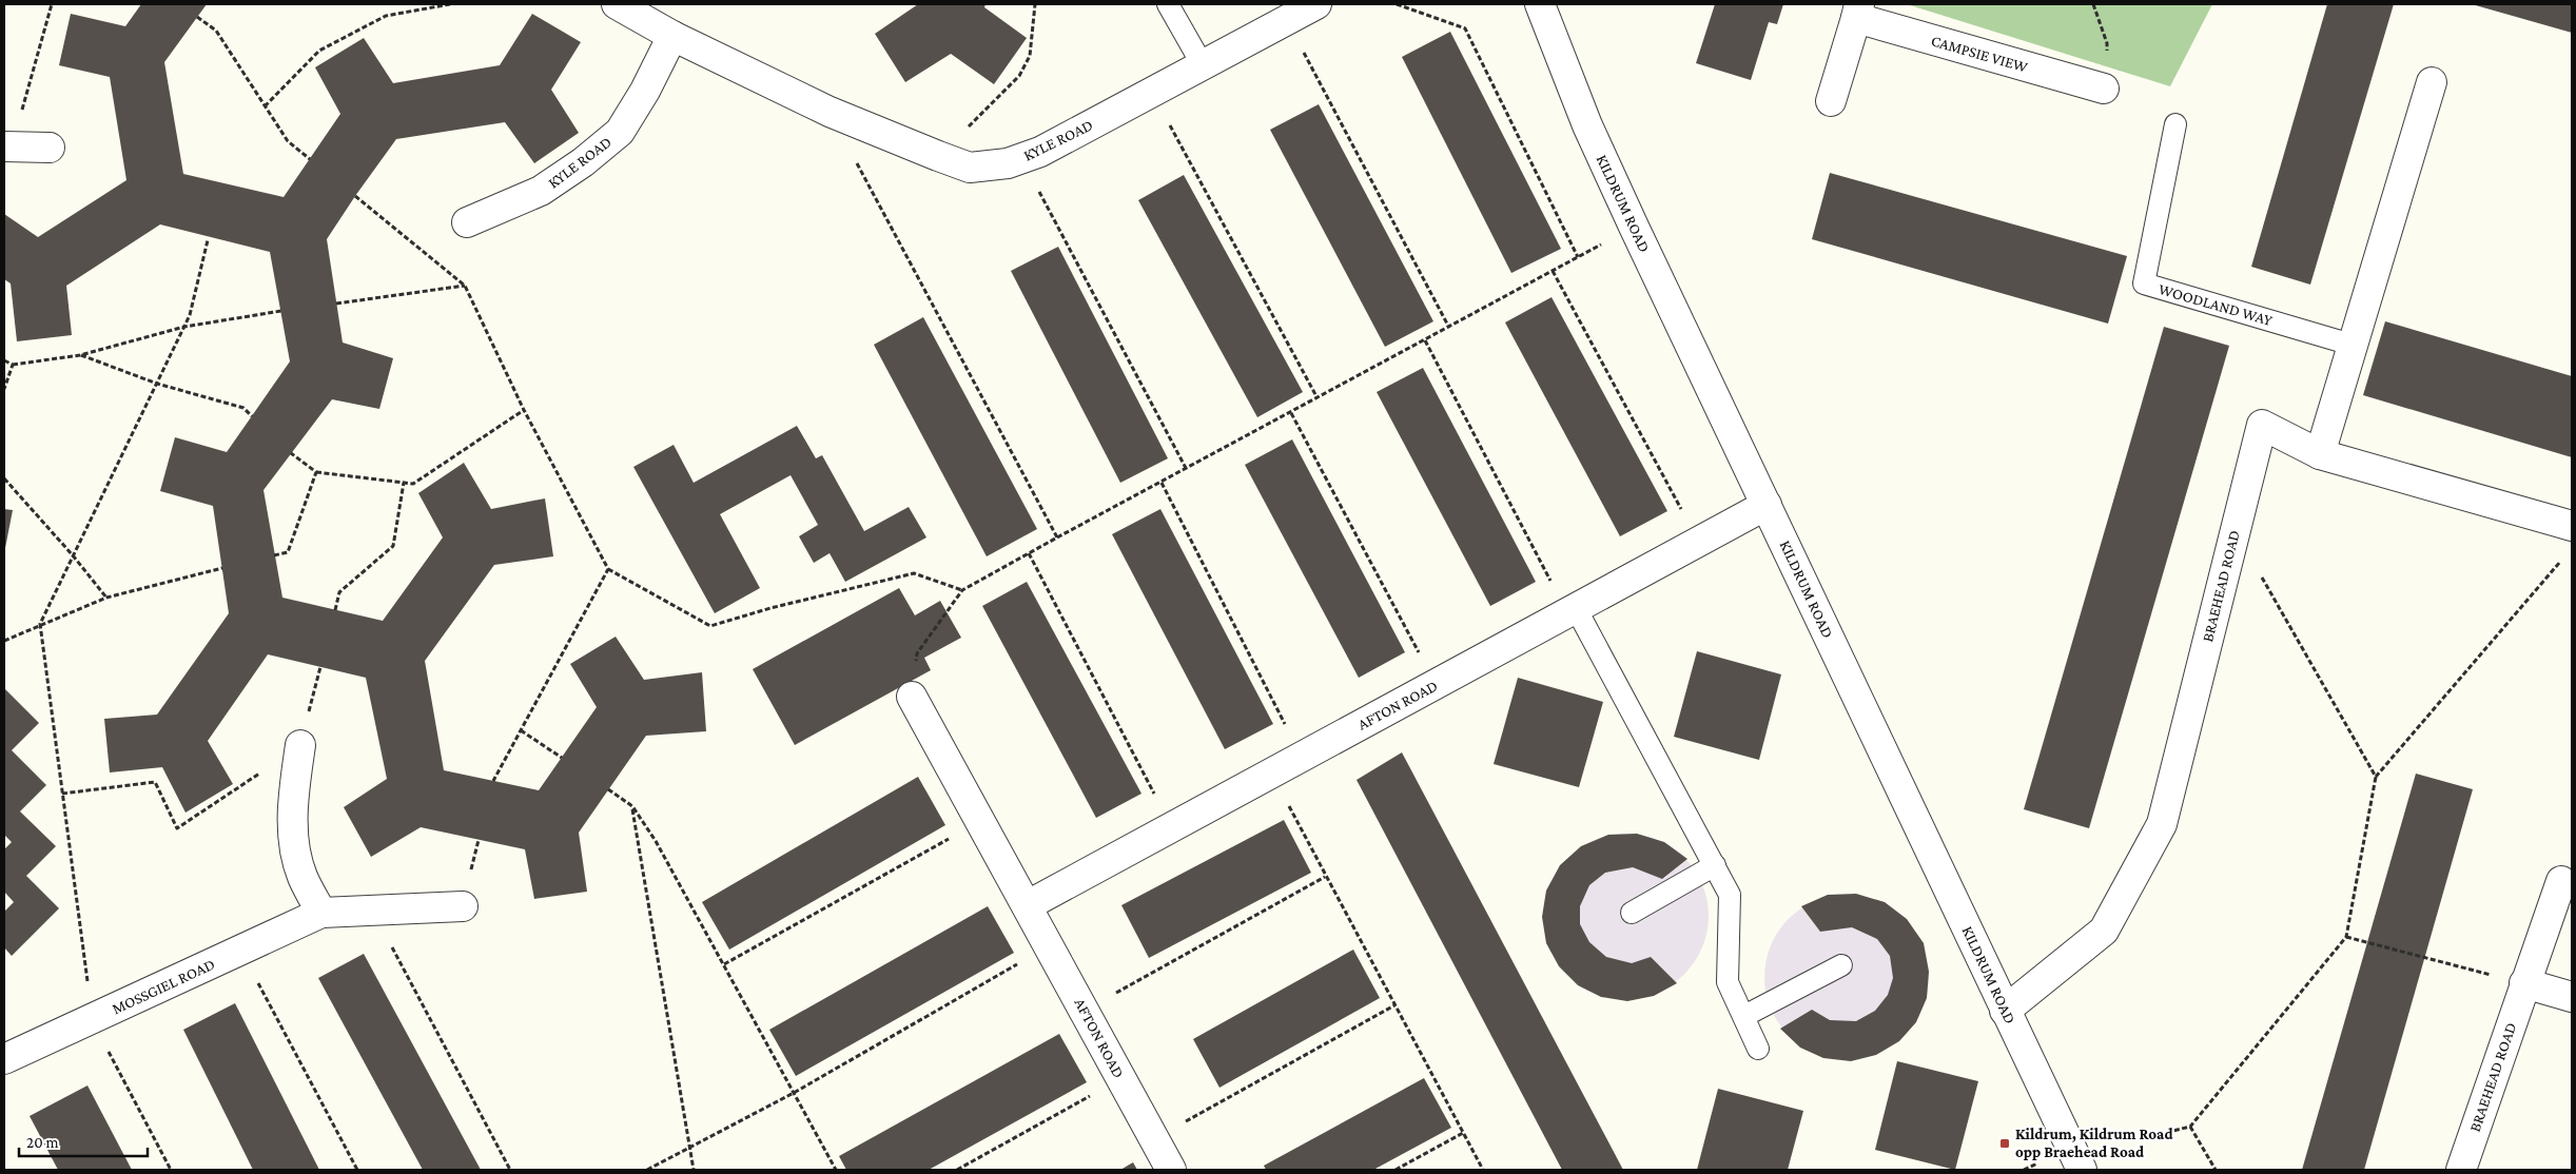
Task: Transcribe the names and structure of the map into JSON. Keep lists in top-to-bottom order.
{
  "streets": {
    "street": [
      "CAMPSIE VIEW",
      "KYLE ROAD",
      "KILDRUM ROAD",
      "BRAEHEAD ROAD",
      "AFTON ROAD",
      "MOSSGIEL ROAD"
    ],
    "lane": ["WOODLAND WAY"]
  },
  "crossings": [
    ["KILDRUM ROAD", "BRAEHEAD ROAD"],
    ["KILDRUM ROAD", "AFTON ROAD"]
  ],
  "places": {
    "transit": ["Kildrum, Kildrum Road opp Braehead Road"]
  },
  "scale_bar": "20 m"
}
